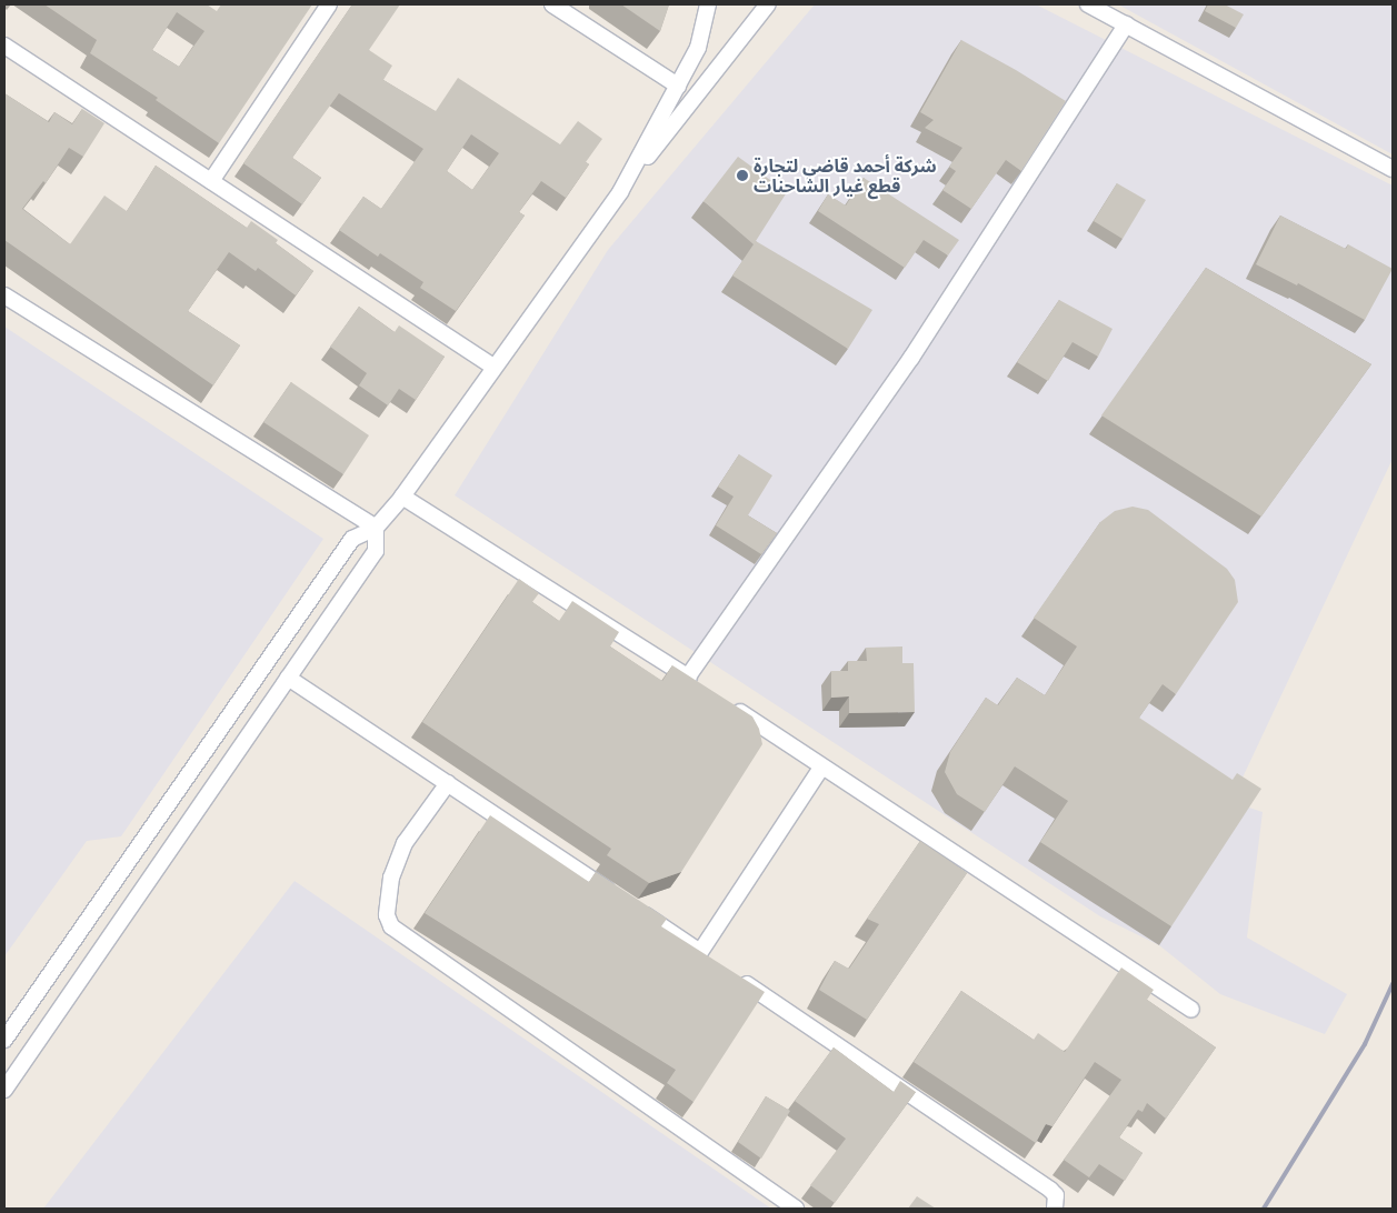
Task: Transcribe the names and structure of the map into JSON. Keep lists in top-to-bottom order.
{
  "places": ["شركة أحمد قاضي لتجارة قطع غيار الشاحنات"]
}
